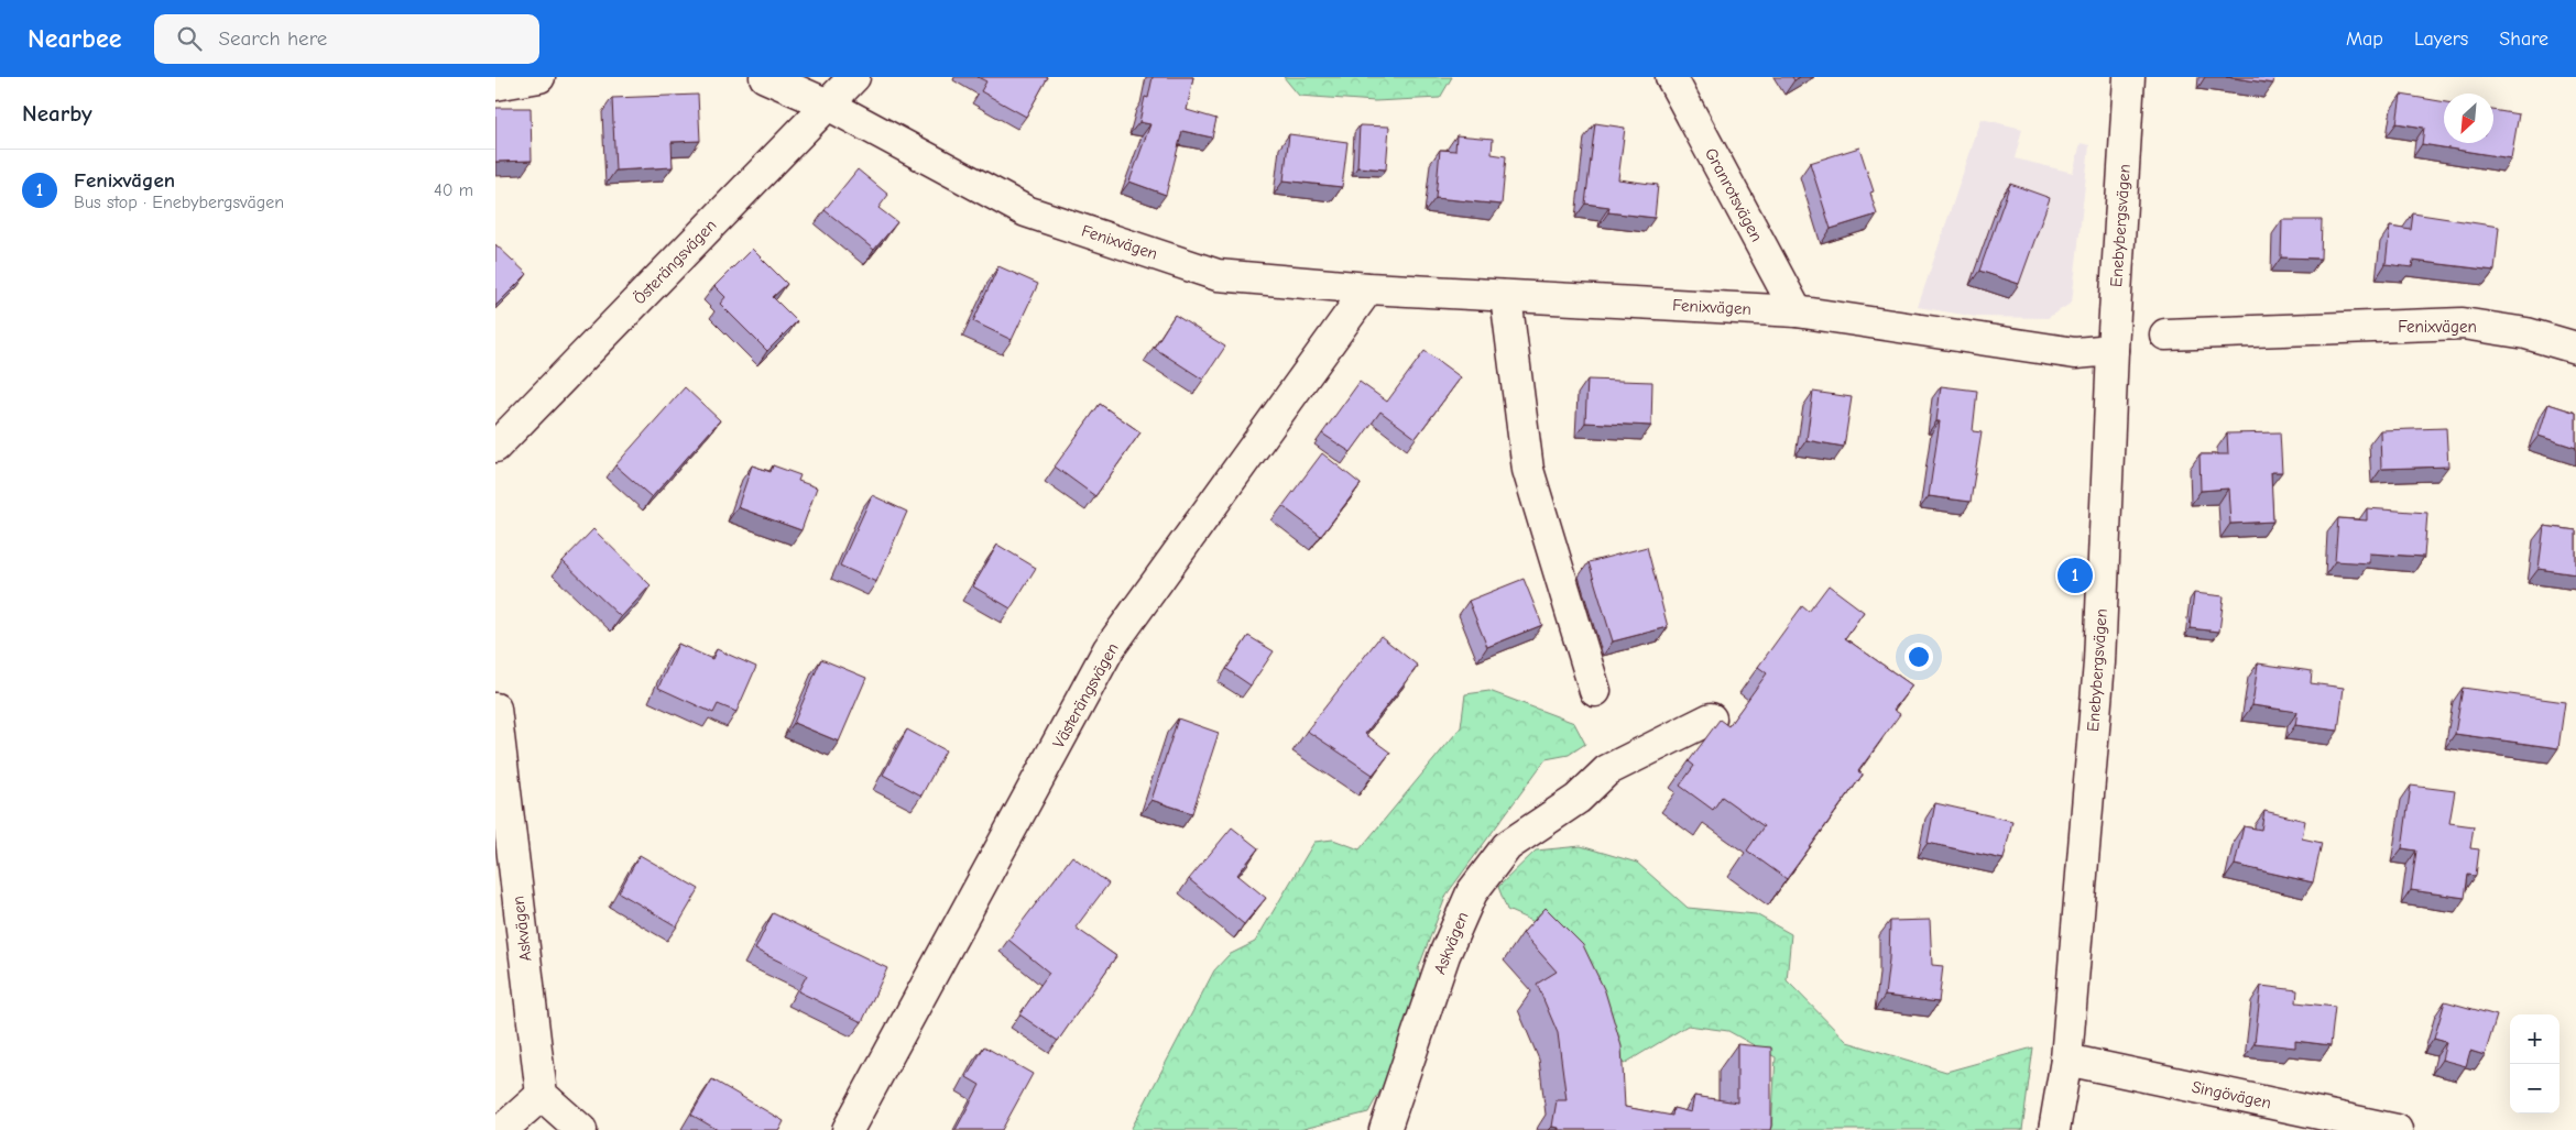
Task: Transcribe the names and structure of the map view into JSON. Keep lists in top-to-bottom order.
{
  "streets": {
    "street": [
      "Granrotsvägen",
      "Enebybergsvägen",
      "Fenixvägen",
      "Österängsvägen",
      "Västerängsvägen",
      "Askvägen",
      "Singövägen"
    ]
  },
  "crossings": [
    ["Granrotsvägen", "Fenixvägen"],
    ["Enebybergsvägen", "Fenixvägen"],
    ["Enebybergsvägen", "Singövägen"],
    ["Fenixvägen", "Österängsvägen"],
    ["Fenixvägen", "Västerängsvägen"]
  ],
  "north": "bottom left",
  "page": {
    "header": "Nearbee",
    "search": "Search here",
    "nav": ["Map", "Layers", "Share"],
    "heading": "Nearby",
    "list": [
      {
        "mark": "1",
        "name": "Fenixvägen",
        "note": "Bus stop · Enebybergsvägen",
        "value": "40 m"
      }
    ],
    "pins": "1",
    "map_buttons": ["+", "−"]
  }
}
